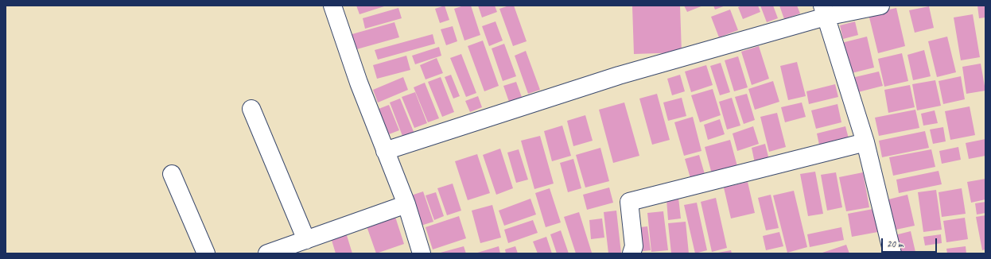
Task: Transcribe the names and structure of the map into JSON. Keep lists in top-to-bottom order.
{
  "scale_bar": "20 m"
}
